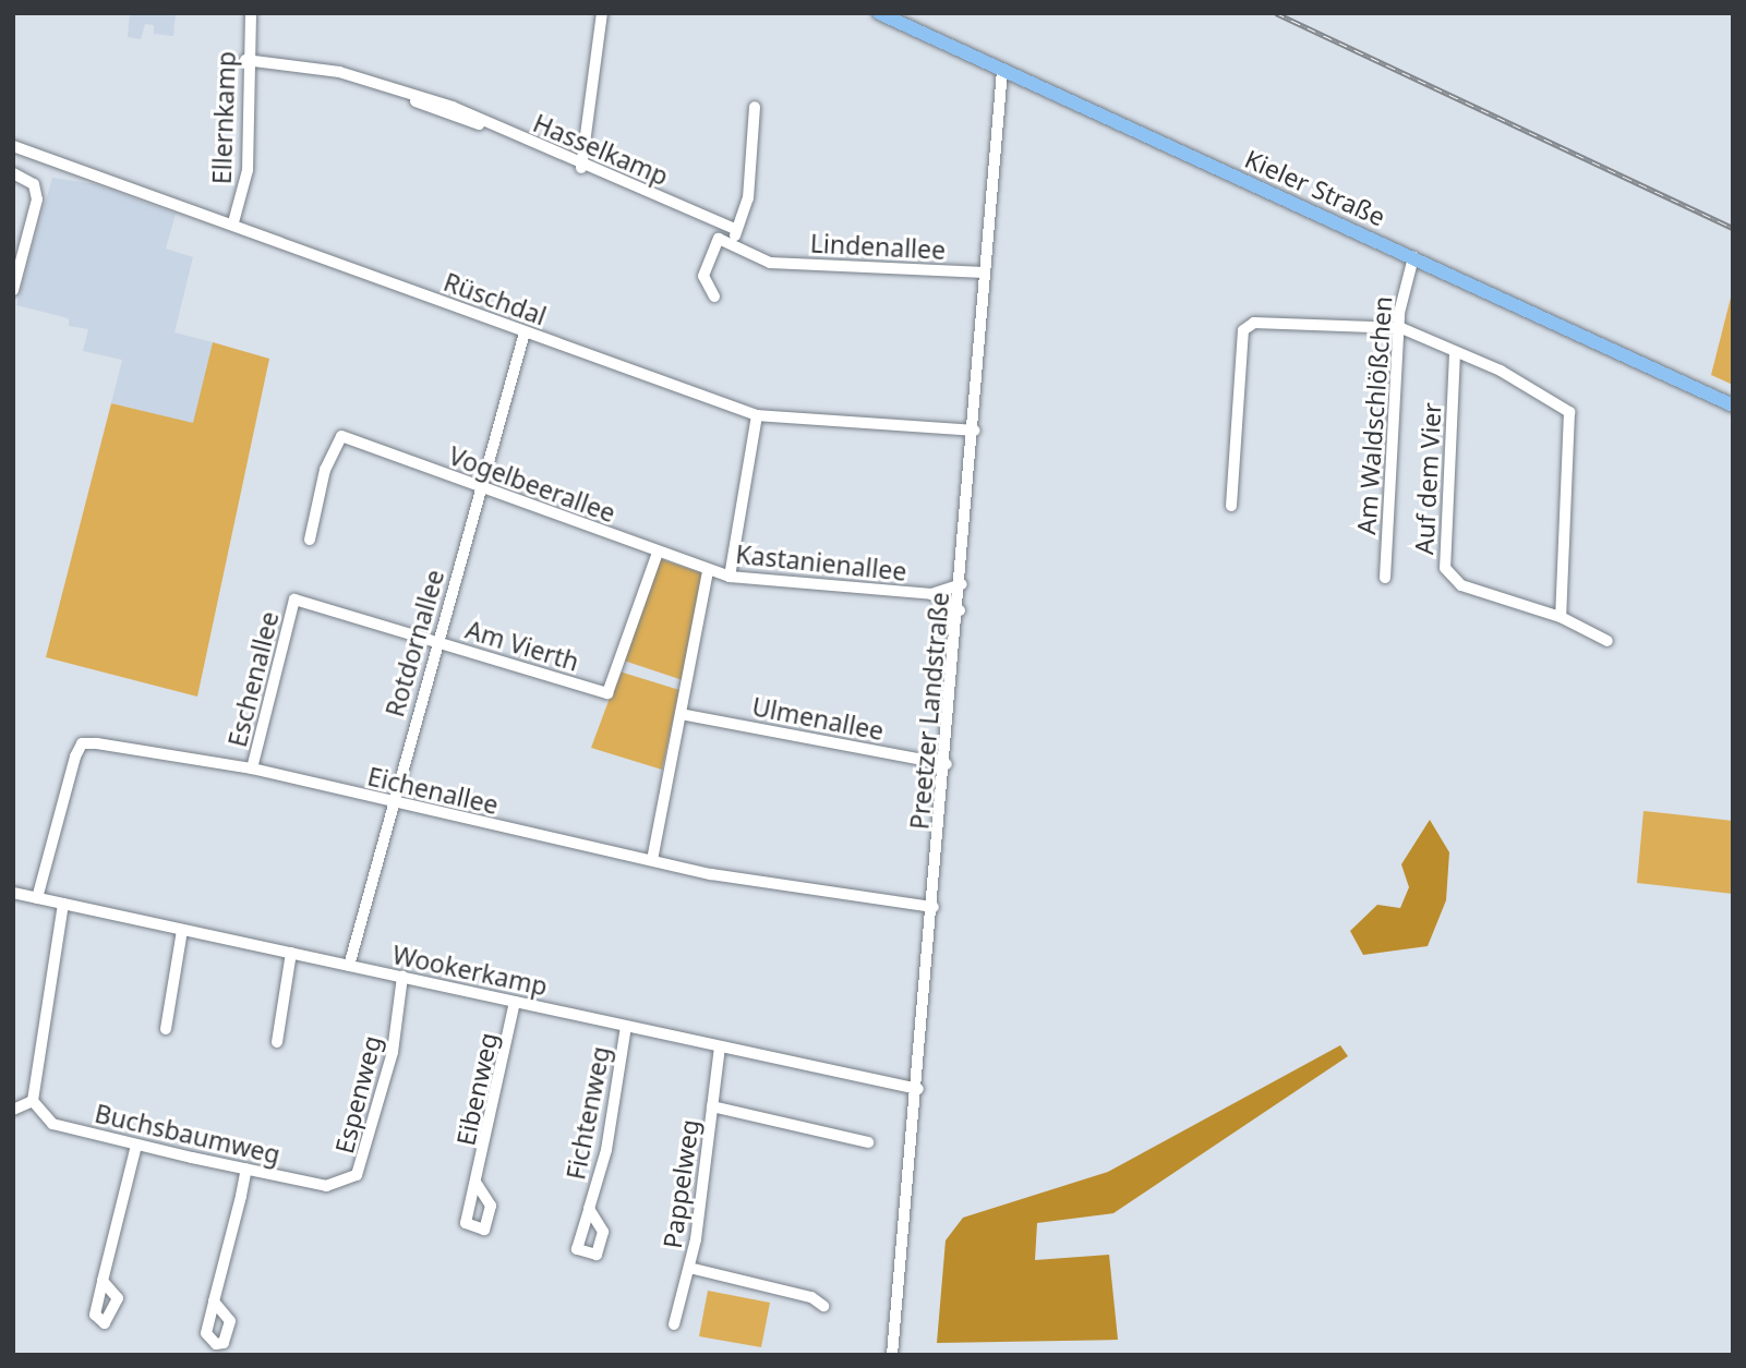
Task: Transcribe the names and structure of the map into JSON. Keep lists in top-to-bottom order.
{
  "streets": {
    "main road": ["Kieler Straße"],
    "street": [
      "Ellernkamp",
      "Hasselkamp",
      "Lindenallee",
      "Rüschdal",
      "Am Waldschlößchen",
      "Auf dem Vier",
      "Vogelbeerallee",
      "Kastanienallee",
      "Rotdornallee",
      "Am Vierth",
      "Eschenallee",
      "Preetzer Landstraße",
      "Ulmenallee",
      "Eichenallee",
      "Wookerkamp",
      "Eibenweg",
      "Espenweg",
      "Fichtenweg",
      "Buchsbaumweg",
      "Pappelweg"
    ]
  },
  "crossings": [
    ["Ellernkamp", "Hasselkamp"],
    ["Ellernkamp", "Rüschdal"],
    ["Kieler Straße", "Am Waldschlößchen"],
    ["Kieler Straße", "Preetzer Landstraße"],
    ["Lindenallee", "Preetzer Landstraße"],
    ["Rüschdal", "Rotdornallee"],
    ["Rüschdal", "Preetzer Landstraße"],
    ["Vogelbeerallee", "Kastanienallee"],
    ["Vogelbeerallee", "Rotdornallee"],
    ["Vogelbeerallee", "Am Vierth"],
    ["Kastanienallee", "Preetzer Landstraße"],
    ["Rotdornallee", "Am Vierth"],
    ["Rotdornallee", "Eichenallee"],
    ["Rotdornallee", "Wookerkamp"],
    ["Am Vierth", "Eschenallee"],
    ["Eschenallee", "Eichenallee"],
    ["Preetzer Landstraße", "Ulmenallee"],
    ["Preetzer Landstraße", "Eichenallee"],
    ["Preetzer Landstraße", "Wookerkamp"],
    ["Eichenallee", "Wookerkamp"],
    ["Wookerkamp", "Eibenweg"],
    ["Wookerkamp", "Espenweg"],
    ["Wookerkamp", "Fichtenweg"],
    ["Wookerkamp", "Pappelweg"],
    ["Espenweg", "Buchsbaumweg"]
  ]
}
